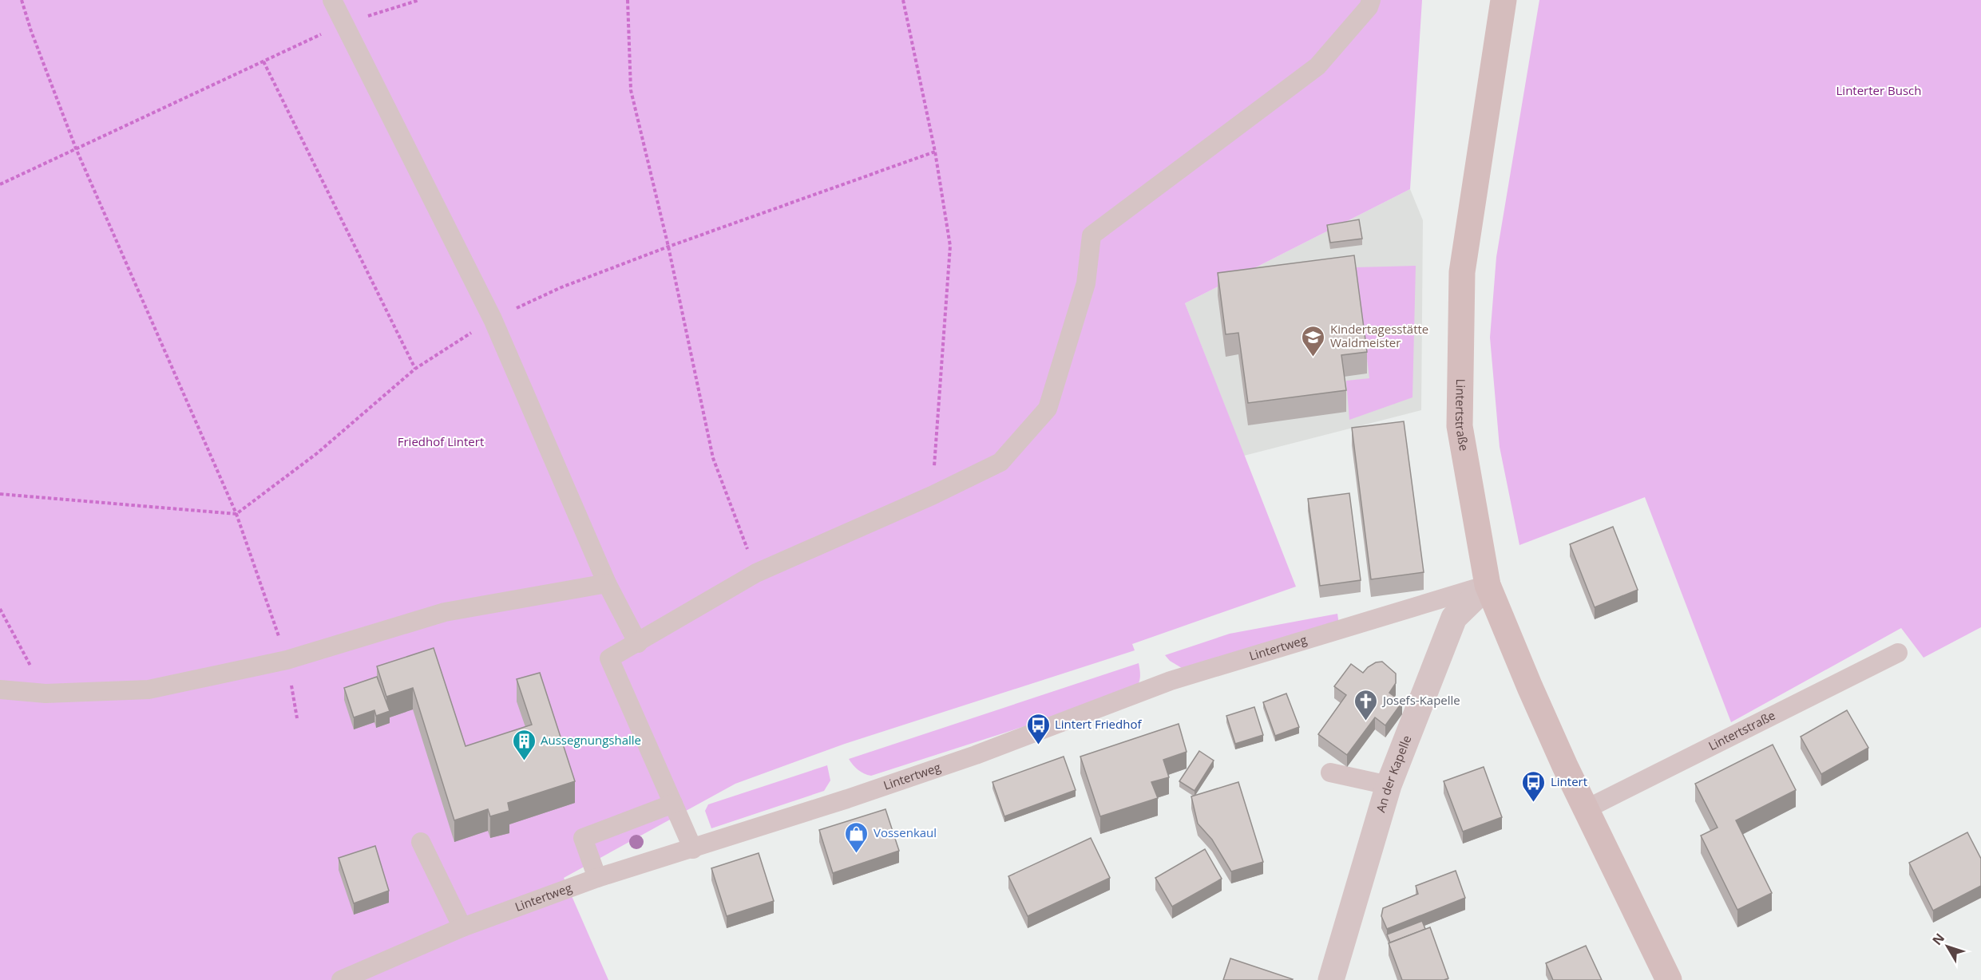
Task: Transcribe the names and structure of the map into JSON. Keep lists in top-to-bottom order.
{
  "streets": {
    "main road": ["Lintertstraße"],
    "street": ["An der Kapelle"],
    "lane": ["Lintertweg"]
  },
  "crossings": [
    ["Lintertstraße", "Lintertweg"],
    ["Lintertstraße", "An der Kapelle"],
    ["Lintertweg", "An der Kapelle"]
  ],
  "parks": ["Linterter Busch", "Friedhof Lintert"],
  "places": {
    "school or university": ["Kindertagesstätte Waldmeister"],
    "church": ["Josefs-Kapelle"],
    "bus stop": ["Lintert Friedhof", "Lintert"],
    "building": ["Aussegnungshalle"],
    "shop": ["Vossenkaul"]
  },
  "north": "top left"
}
